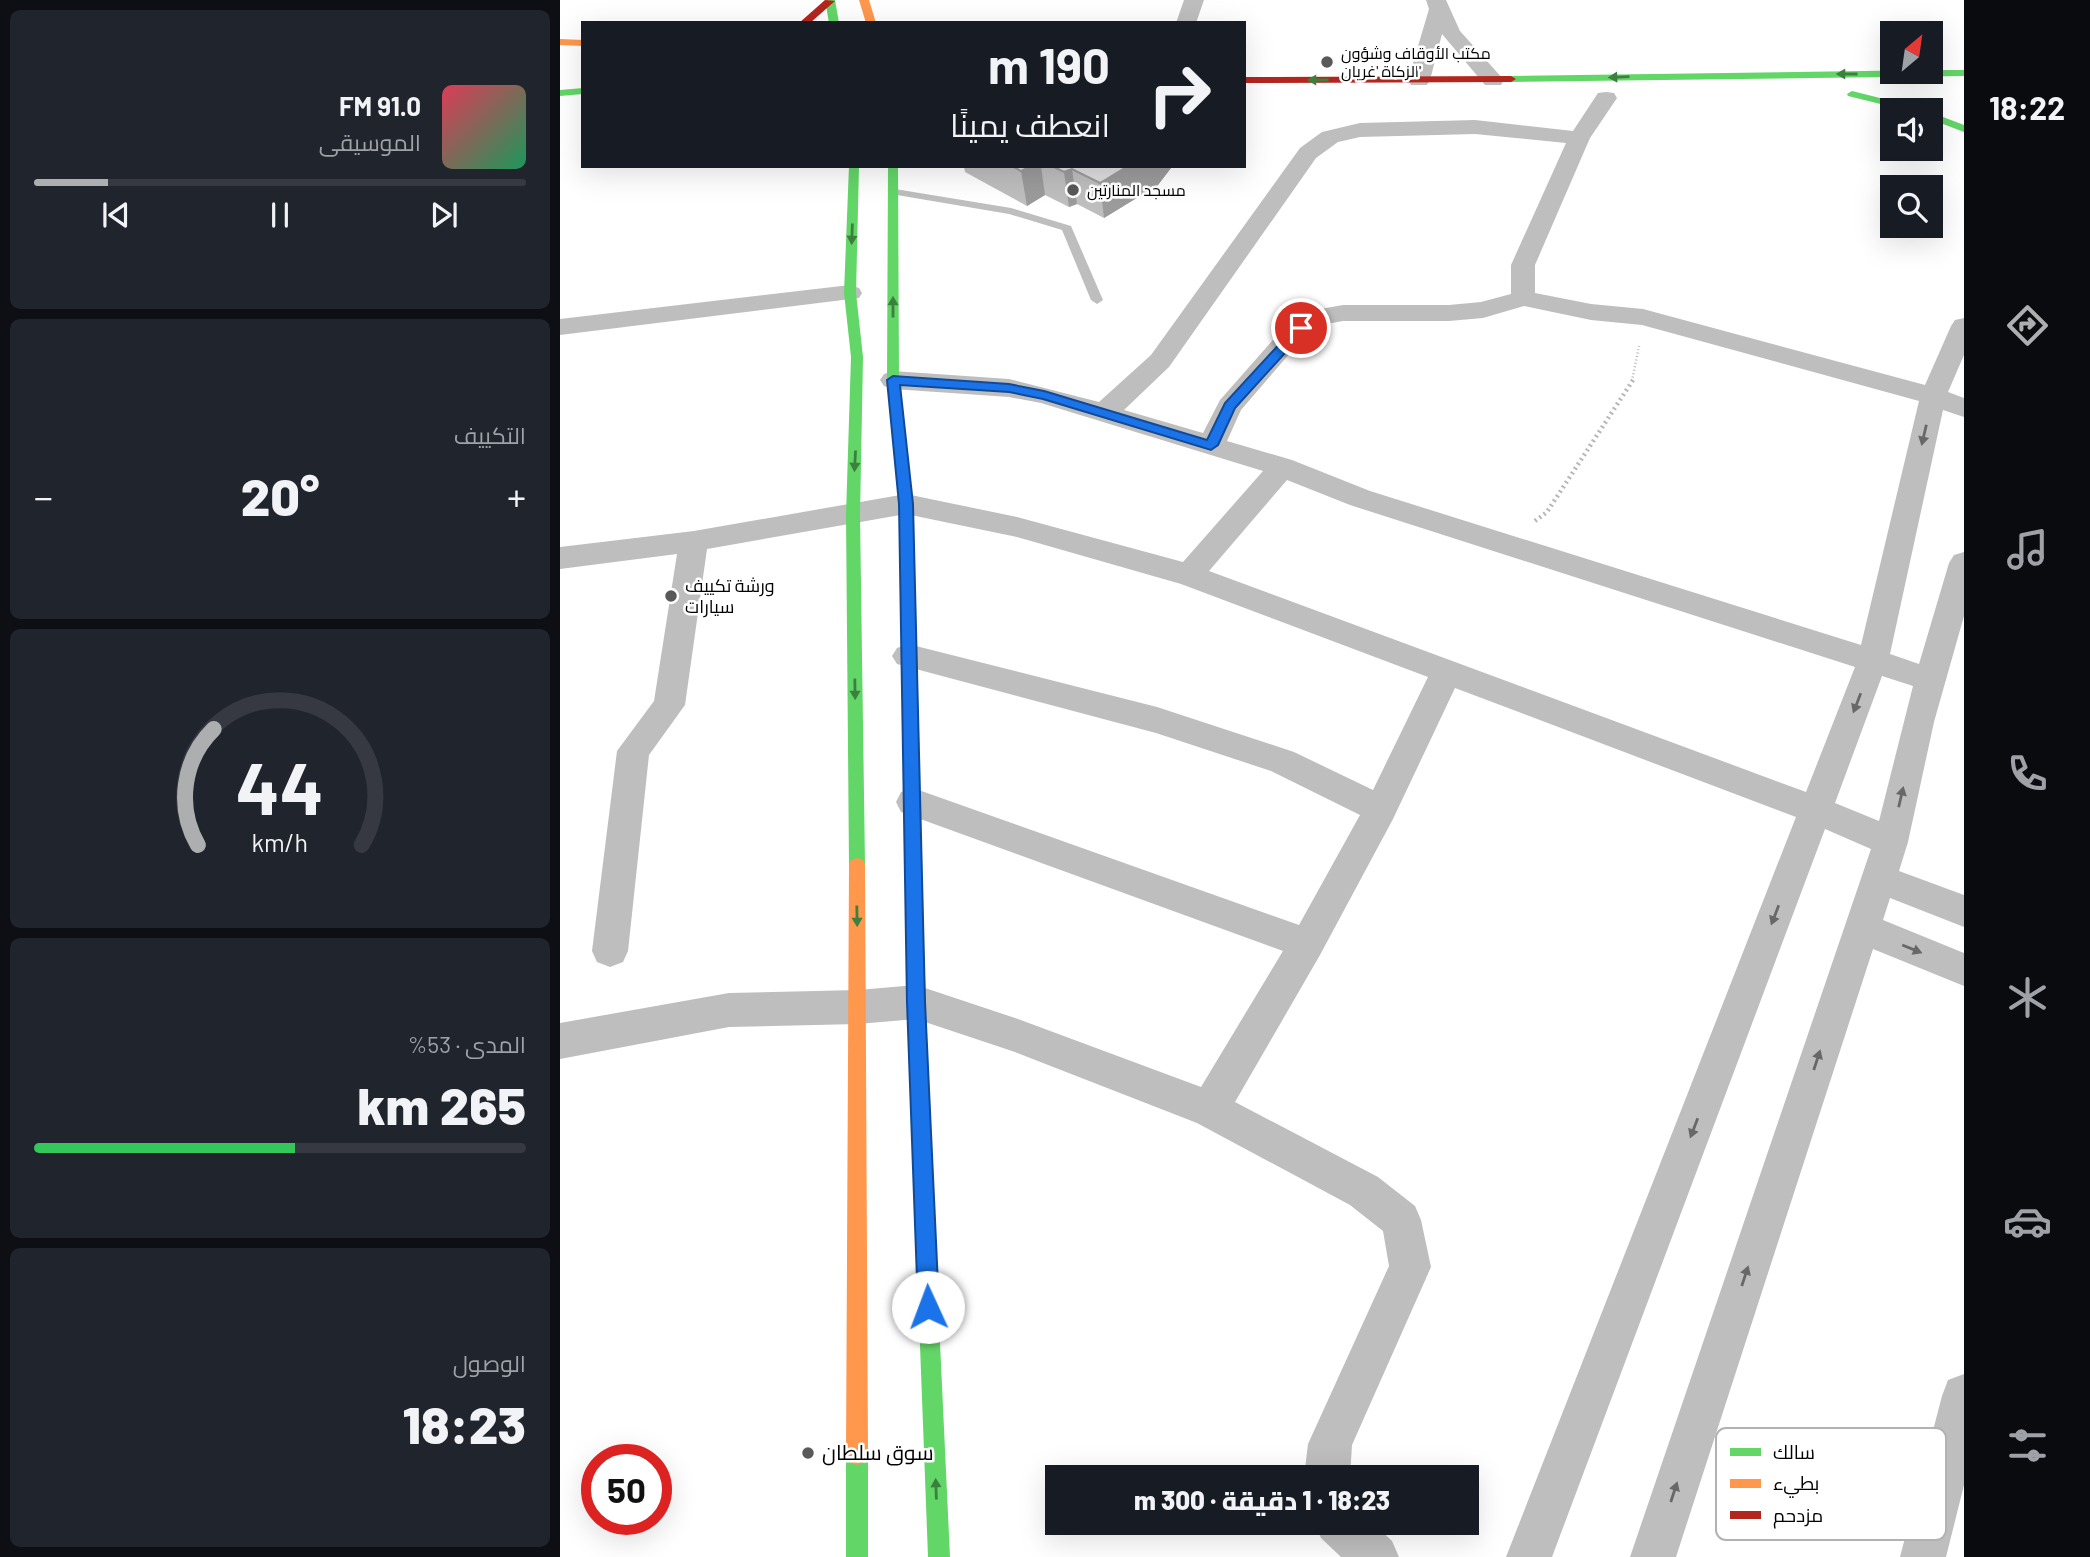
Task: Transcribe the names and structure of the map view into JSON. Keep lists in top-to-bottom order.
{
  "places": [
    "مكتب الأوقاف وشؤون الزكاة 'غريان'",
    "مسجد المنارتين",
    "ورشة تكييف سيارات",
    "سوق سلطان"
  ],
  "legend": ["سالك", "بطيء", "مزدحم"],
  "north": "top right",
  "page": {
    "tabs": "18:22",
    "turn": ["190 m", "انعطف يمينًا"],
    "song": ["91.0 FM", "الموسيقى"],
    "tile": [
      "التكييف",
      ["المدى · 53%", "265 km"],
      ["الوصول", "18:23"]
    ],
    "heat": ["−", "20°", "+"],
    "limit": "50",
    "trip": "18:23 · 1 دقيقة · 300 m",
    "gauge": ["44", "km/h"]
  }
}
